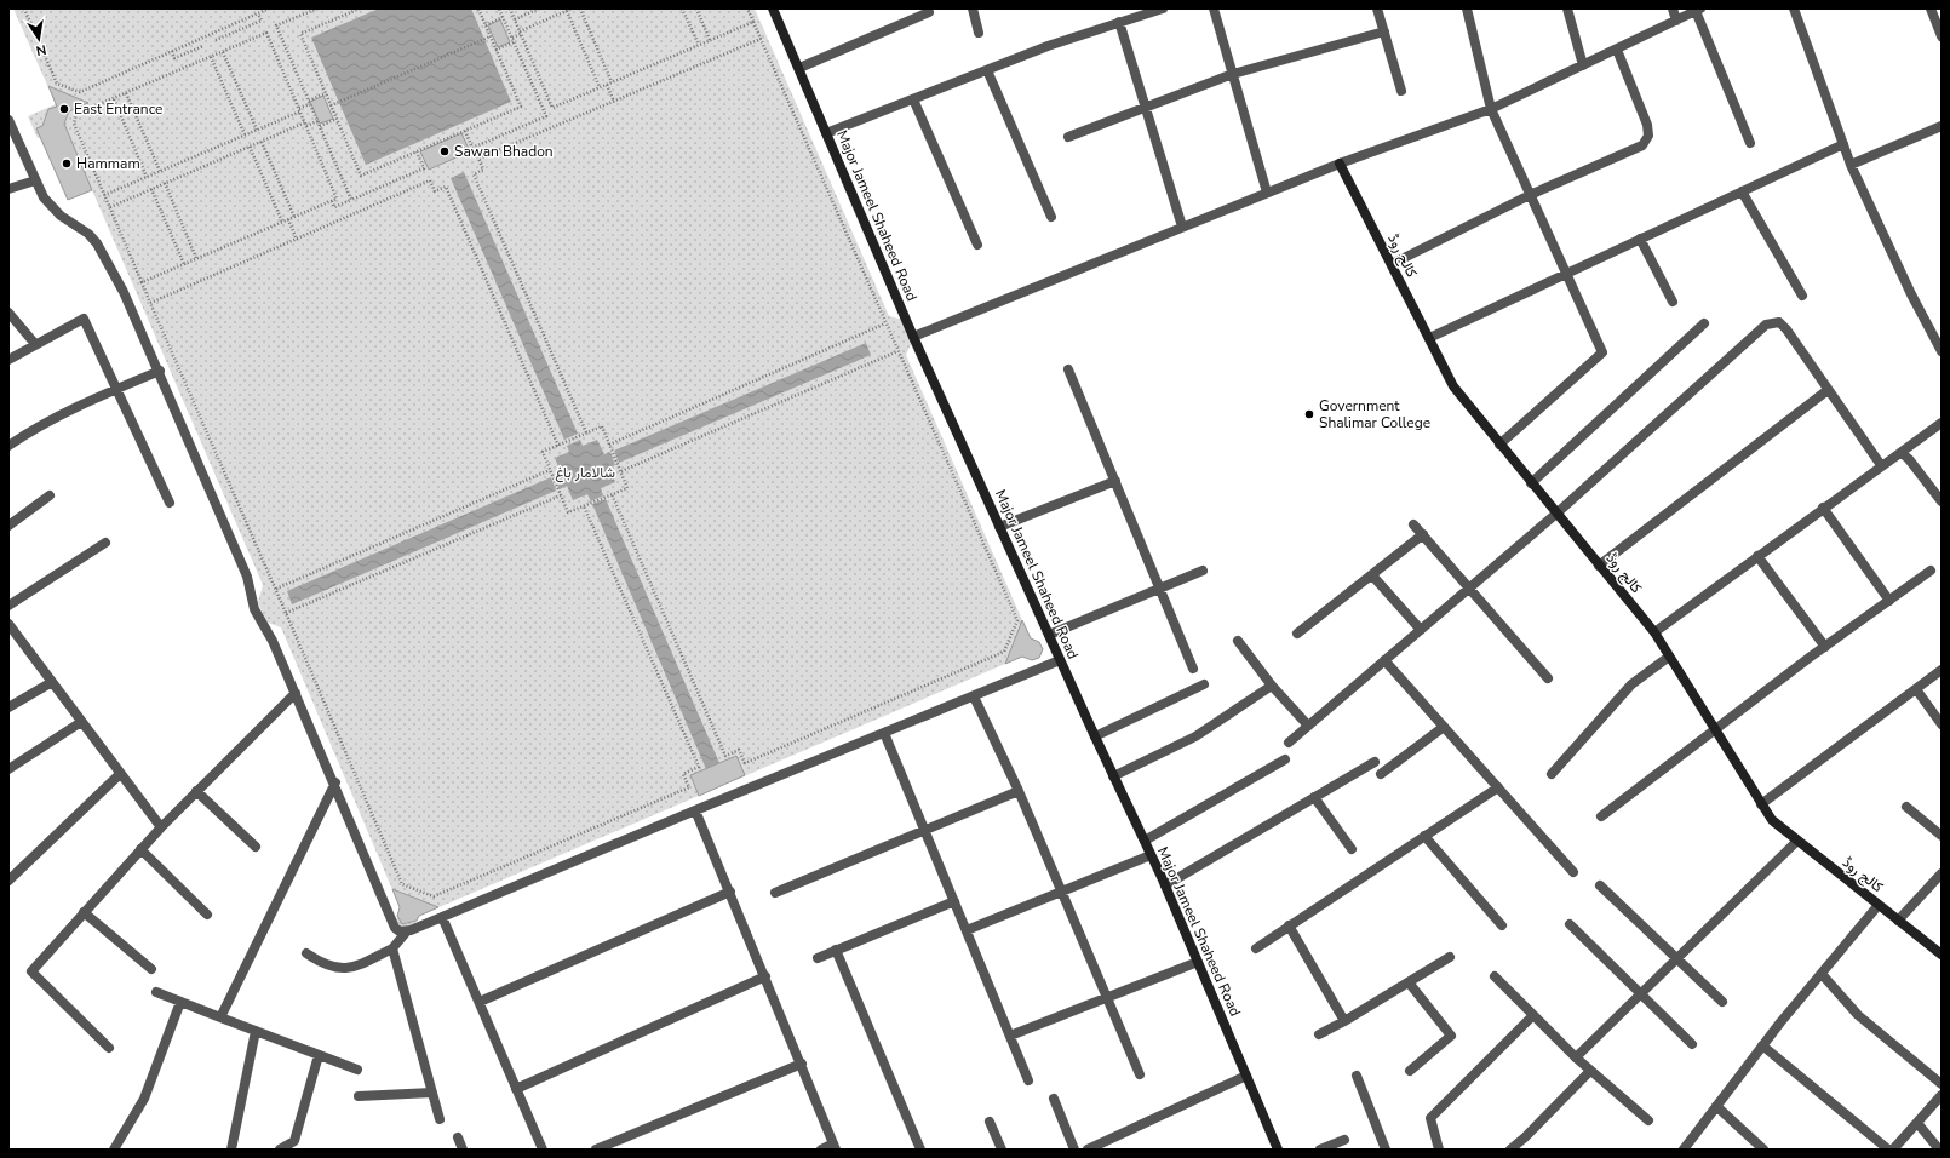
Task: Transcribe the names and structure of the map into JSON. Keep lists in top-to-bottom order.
{
  "streets": {
    "street": ["Major Jameel Shaheed Road", "کالج روڈ"]
  },
  "parks": ["شالامار باغ"],
  "places": [
    "East Entrance",
    "Sawan Bhadon",
    "Hammam",
    "Government Shalimar College"
  ],
  "north": "bottom"
}
